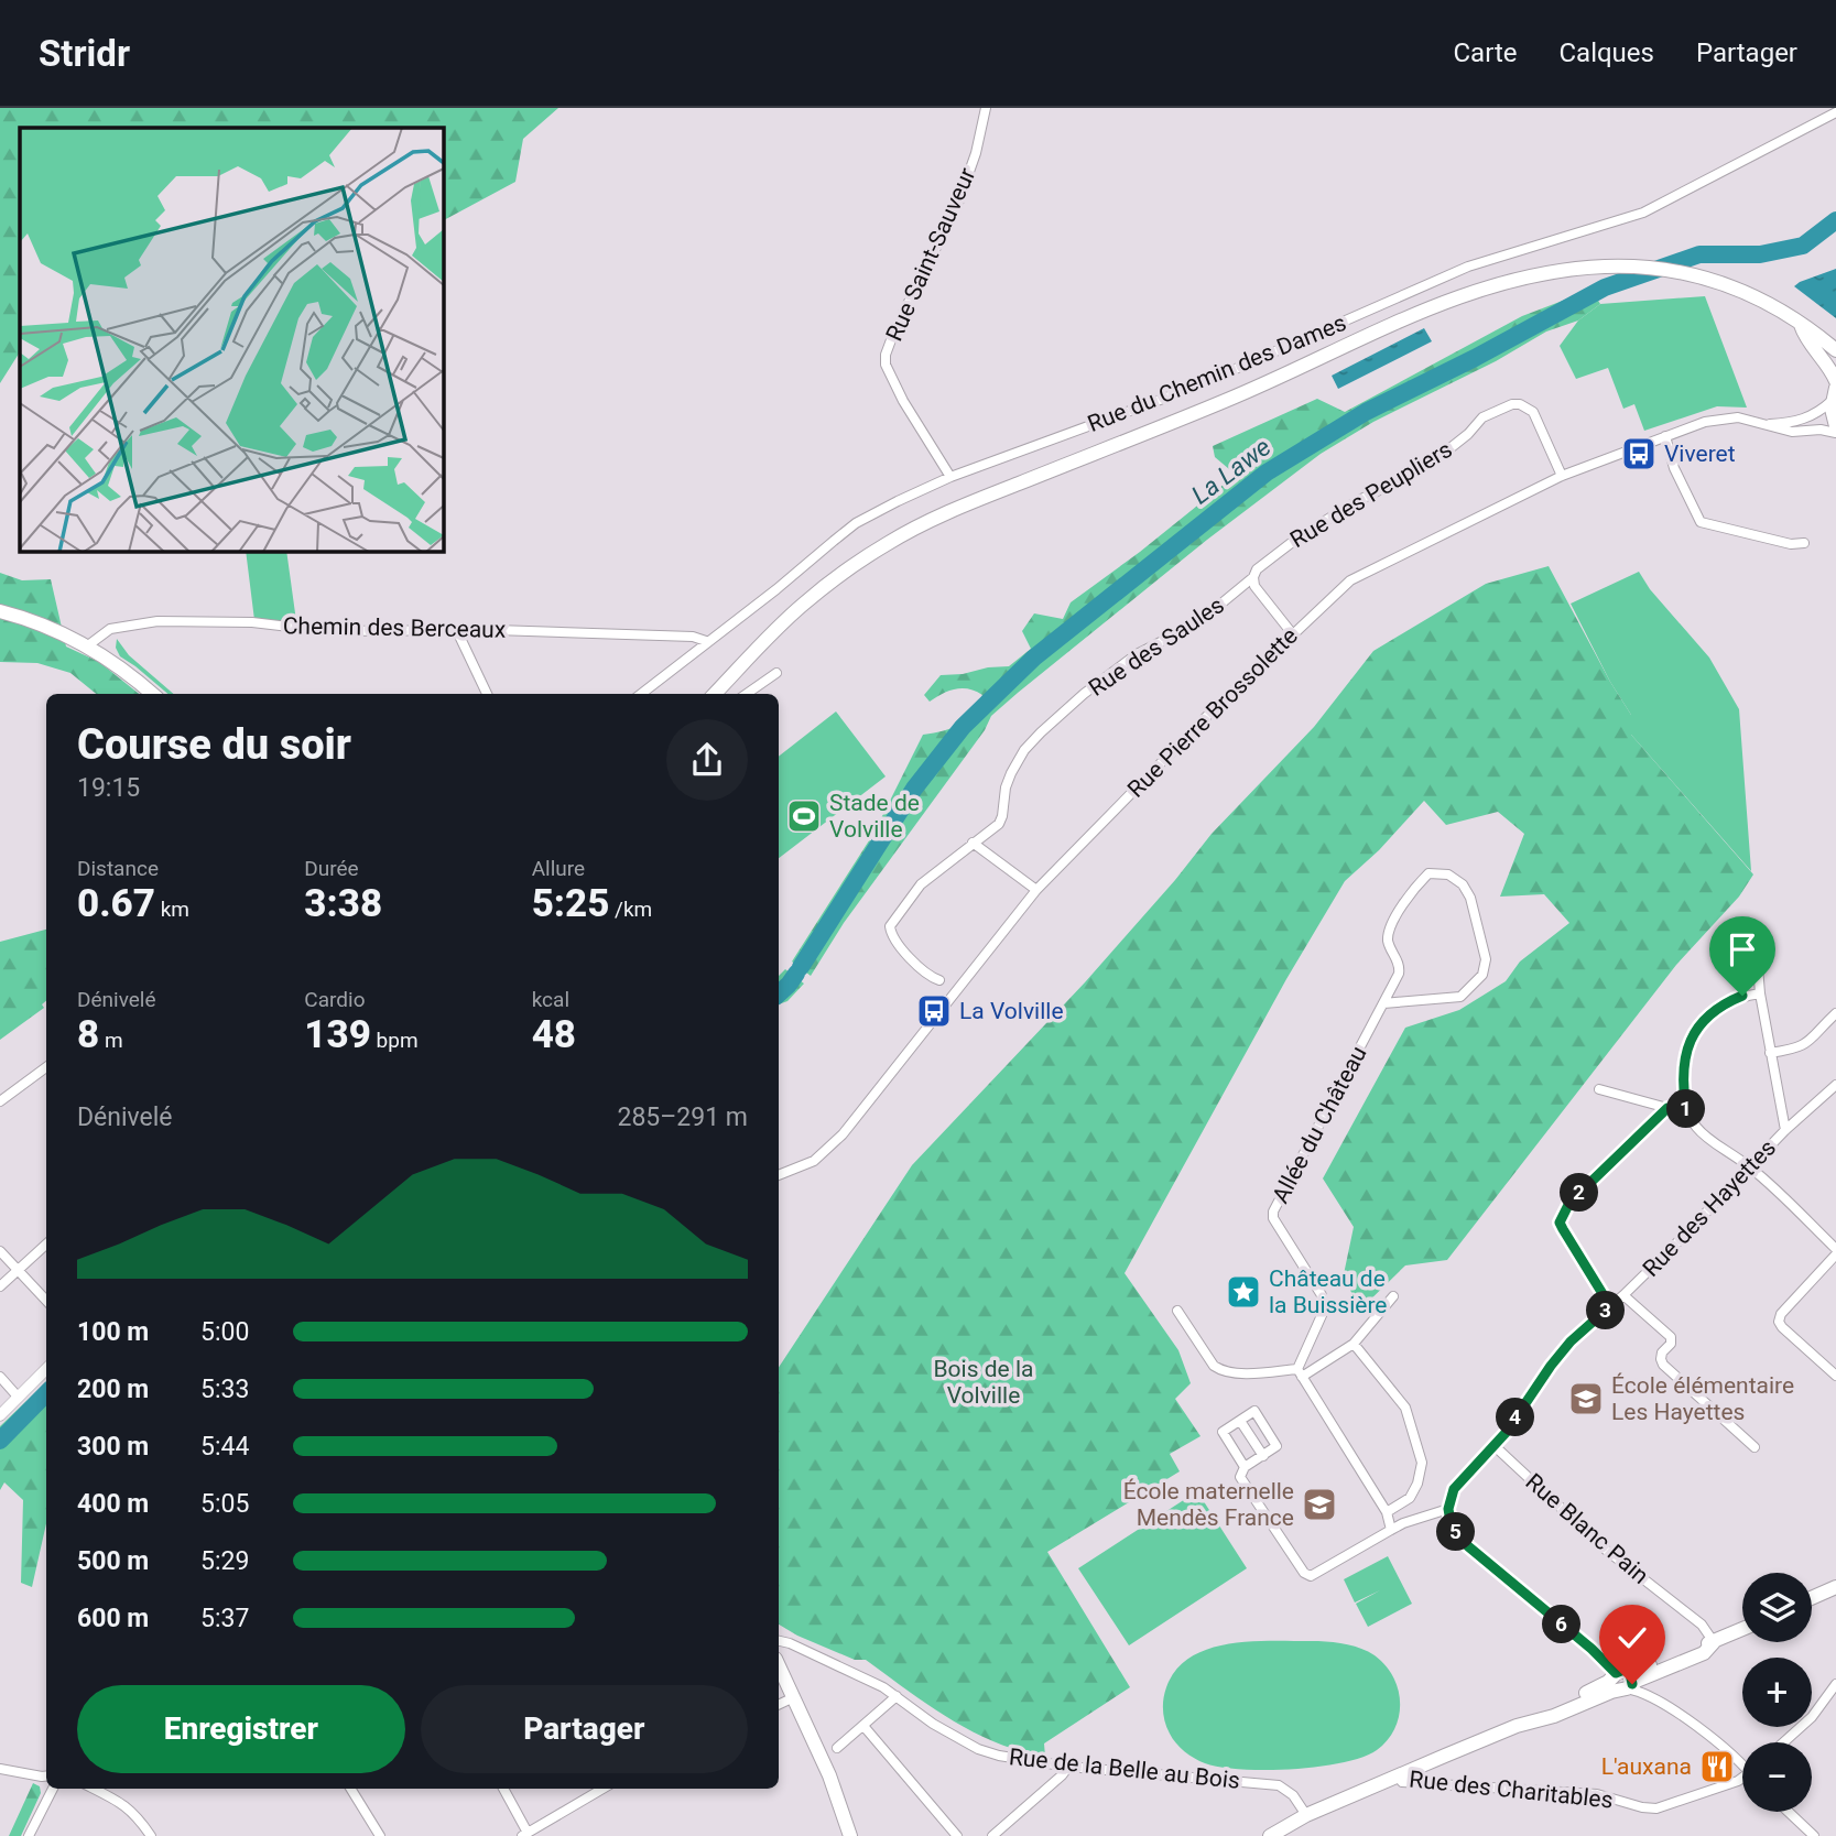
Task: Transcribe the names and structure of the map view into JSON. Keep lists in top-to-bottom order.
{
  "streets": {
    "street": [
      "Rue Saint-Sauveur",
      "Rue du Chemin des Dames",
      "Rue des Peupliers",
      "Chemin des Berceaux",
      "Rue des Saules",
      "Rue Pierre Brossolette",
      "Allée du Château",
      "Rue des Hayettes",
      "Rue Blanc Pain",
      "Rue de la Belle au Bois",
      "Rue des Charitables"
    ]
  },
  "crossings": [
    ["Rue Saint-Sauveur", "Rue du Chemin des Dames"],
    ["Rue du Chemin des Dames", "Chemin des Berceaux"],
    ["Rue des Peupliers", "Rue des Saules"],
    ["Rue des Peupliers", "Rue Pierre Brossolette"],
    ["Rue des Hayettes", "Rue Blanc Pain"]
  ],
  "water": ["La Lawe"],
  "parks": ["Bois de la Volville"],
  "places": {
    "bus stop": ["Viveret", "La Volville"],
    "sports": ["Stade de Volville"],
    "place": ["Château de la Buissière"],
    "school or university": ["École élémentaire Les Hayettes", "École maternelle Mendès France"],
    "restaurant": ["L'auxana"]
  },
  "page": {
    "header": "Stridr",
    "nav": ["Carte", "Calques", "Partager"],
    "heading": ["Course du soir", "19:15"],
    "stats": [
      ["Distance", "0.67 km"],
      ["Durée", "3:38"],
      ["Allure", "5:25 /km"],
      ["Dénivelé", "8 m"],
      ["Cardio", "139 bpm"],
      ["kcal", "48"]
    ],
    "chart": ["Dénivelé", "285–291 m"],
    "pins": [
      "1",
      "2",
      "3",
      "4",
      "5",
      "6"
    ],
    "list": [
      {
        "name": "100 m",
        "note": "5:00"
      },
      {
        "name": "200 m",
        "note": "5:33"
      },
      {
        "name": "300 m",
        "note": "5:44"
      },
      {
        "name": "400 m",
        "note": "5:05"
      },
      {
        "name": "500 m",
        "note": "5:29"
      },
      {
        "name": "600 m",
        "note": "5:37"
      }
    ],
    "map_buttons": ["+", "−"],
    "buttons": ["Enregistrer", "Partager"]
  }
}
